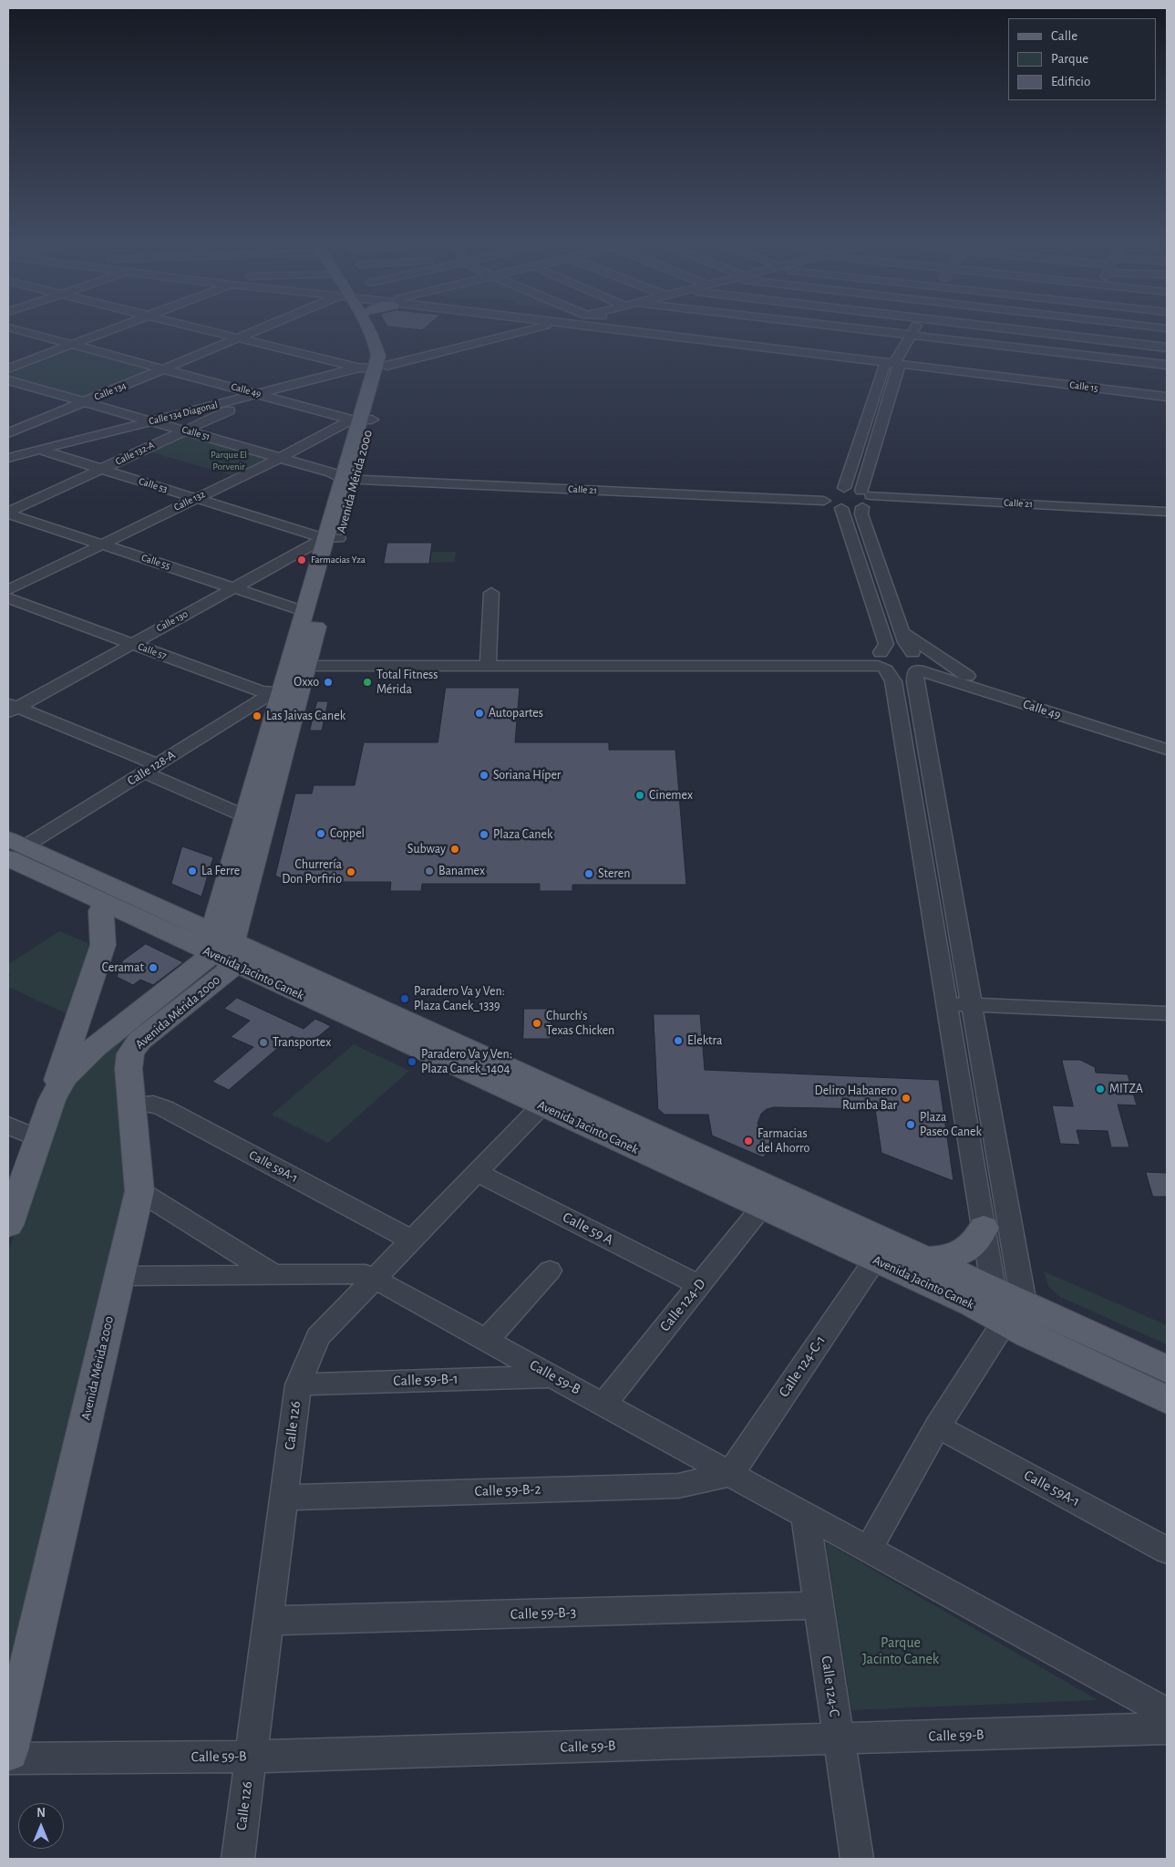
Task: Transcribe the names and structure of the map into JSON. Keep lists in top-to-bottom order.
{
  "streets": {
    "main road": ["Avenida Mérida 2000", "Avenida Jacinto Canek"],
    "street": [
      "Calle 15",
      "Calle 49",
      "Calle 134",
      "Calle 134 Diagonal",
      "Calle 51",
      "Calle 132-A",
      "Calle 53",
      "Calle 21",
      "Calle 132",
      "Calle 55",
      "Calle 130",
      "Calle 57",
      "Calle 128-A",
      "Calle 59A-1",
      "Calle 59 A",
      "Calle 124-D",
      "Calle 124-C-1",
      "Calle 59-B",
      "Calle 59-B-1",
      "Calle 126",
      "Calle 59-B-2",
      "Calle 59-B-3",
      "Calle 124-C"
    ]
  },
  "crossings": [
    ["Calle 49", "Calle 134"],
    ["Calle 49", "Calle 134 Diagonal"],
    ["Calle 49", "Calle 132-A"],
    ["Calle 49", "Avenida Mérida 2000"],
    ["Calle 49", "Calle 132"],
    ["Calle 134", "Calle 51"],
    ["Calle 134 Diagonal", "Calle 51"],
    ["Calle 134 Diagonal", "Calle 132-A"],
    ["Calle 134 Diagonal", "Calle 53"],
    ["Calle 51", "Calle 132-A"],
    ["Calle 51", "Avenida Mérida 2000"],
    ["Calle 51", "Calle 21"],
    ["Calle 51", "Calle 132"],
    ["Calle 132-A", "Calle 53"],
    ["Calle 132-A", "Calle 55"],
    ["Avenida Mérida 2000", "Calle 53"],
    ["Avenida Mérida 2000", "Calle 21"],
    ["Avenida Mérida 2000", "Calle 132"],
    ["Avenida Mérida 2000", "Calle 55"],
    ["Avenida Mérida 2000", "Calle 130"],
    ["Avenida Mérida 2000", "Calle 57"],
    ["Avenida Mérida 2000", "Calle 128-A"],
    ["Avenida Mérida 2000", "Avenida Jacinto Canek"],
    ["Avenida Mérida 2000", "Calle 59A-1"],
    ["Avenida Mérida 2000", "Calle 59-B"],
    ["Calle 53", "Calle 132"],
    ["Calle 53", "Calle 130"],
    ["Calle 132", "Calle 55"],
    ["Calle 55", "Calle 130"],
    ["Calle 130", "Calle 57"],
    ["Calle 57", "Calle 128-A"],
    ["Calle 128-A", "Avenida Jacinto Canek"],
    ["Avenida Jacinto Canek", "Calle 124-D"],
    ["Avenida Jacinto Canek", "Calle 124-C-1"],
    ["Avenida Jacinto Canek", "Calle 126"],
    ["Calle 59A-1", "Calle 126"],
    ["Calle 59 A", "Calle 124-D"],
    ["Calle 59 A", "Calle 126"],
    ["Calle 124-D", "Calle 59-B"],
    ["Calle 124-C-1", "Calle 59-B"],
    ["Calle 124-C-1", "Calle 59-B-2"],
    ["Calle 59-B", "Calle 59-B-1"],
    ["Calle 59-B", "Calle 126"],
    ["Calle 59-B", "Calle 59-B-2"],
    ["Calle 59-B", "Calle 124-C"],
    ["Calle 59-B-1", "Calle 126"],
    ["Calle 126", "Calle 59-B-2"],
    ["Calle 126", "Calle 59-B-3"],
    ["Calle 59-B-3", "Calle 124-C"]
  ],
  "parks": ["Parque El Porvenir", "Parque Jacinto Canek"],
  "places": [
    "Farmacias Yza",
    "Oxxo",
    "Total Fitness Mérida",
    "Autopartes",
    "Las Jaivas Canek",
    "Soriana Híper",
    "Cinemex",
    "Coppel",
    "Plaza Canek",
    "Subway",
    "La Ferre",
    "Banamex",
    "Churrería Don Porfirio",
    "Steren",
    "Ceramat",
    "Paradero Va y Ven: Plaza Canek_1339",
    "Church's Texas Chicken",
    "Elektra",
    "Transportex",
    "Paradero Va y Ven: Plaza Canek_1404",
    "MITZA",
    "Deliro Habanero Rumba Bar",
    "Plaza Paseo Canek",
    "Farmacias del Ahorro"
  ],
  "legend": ["Calle", "Parque", "Edificio"],
  "north": "top"
}
